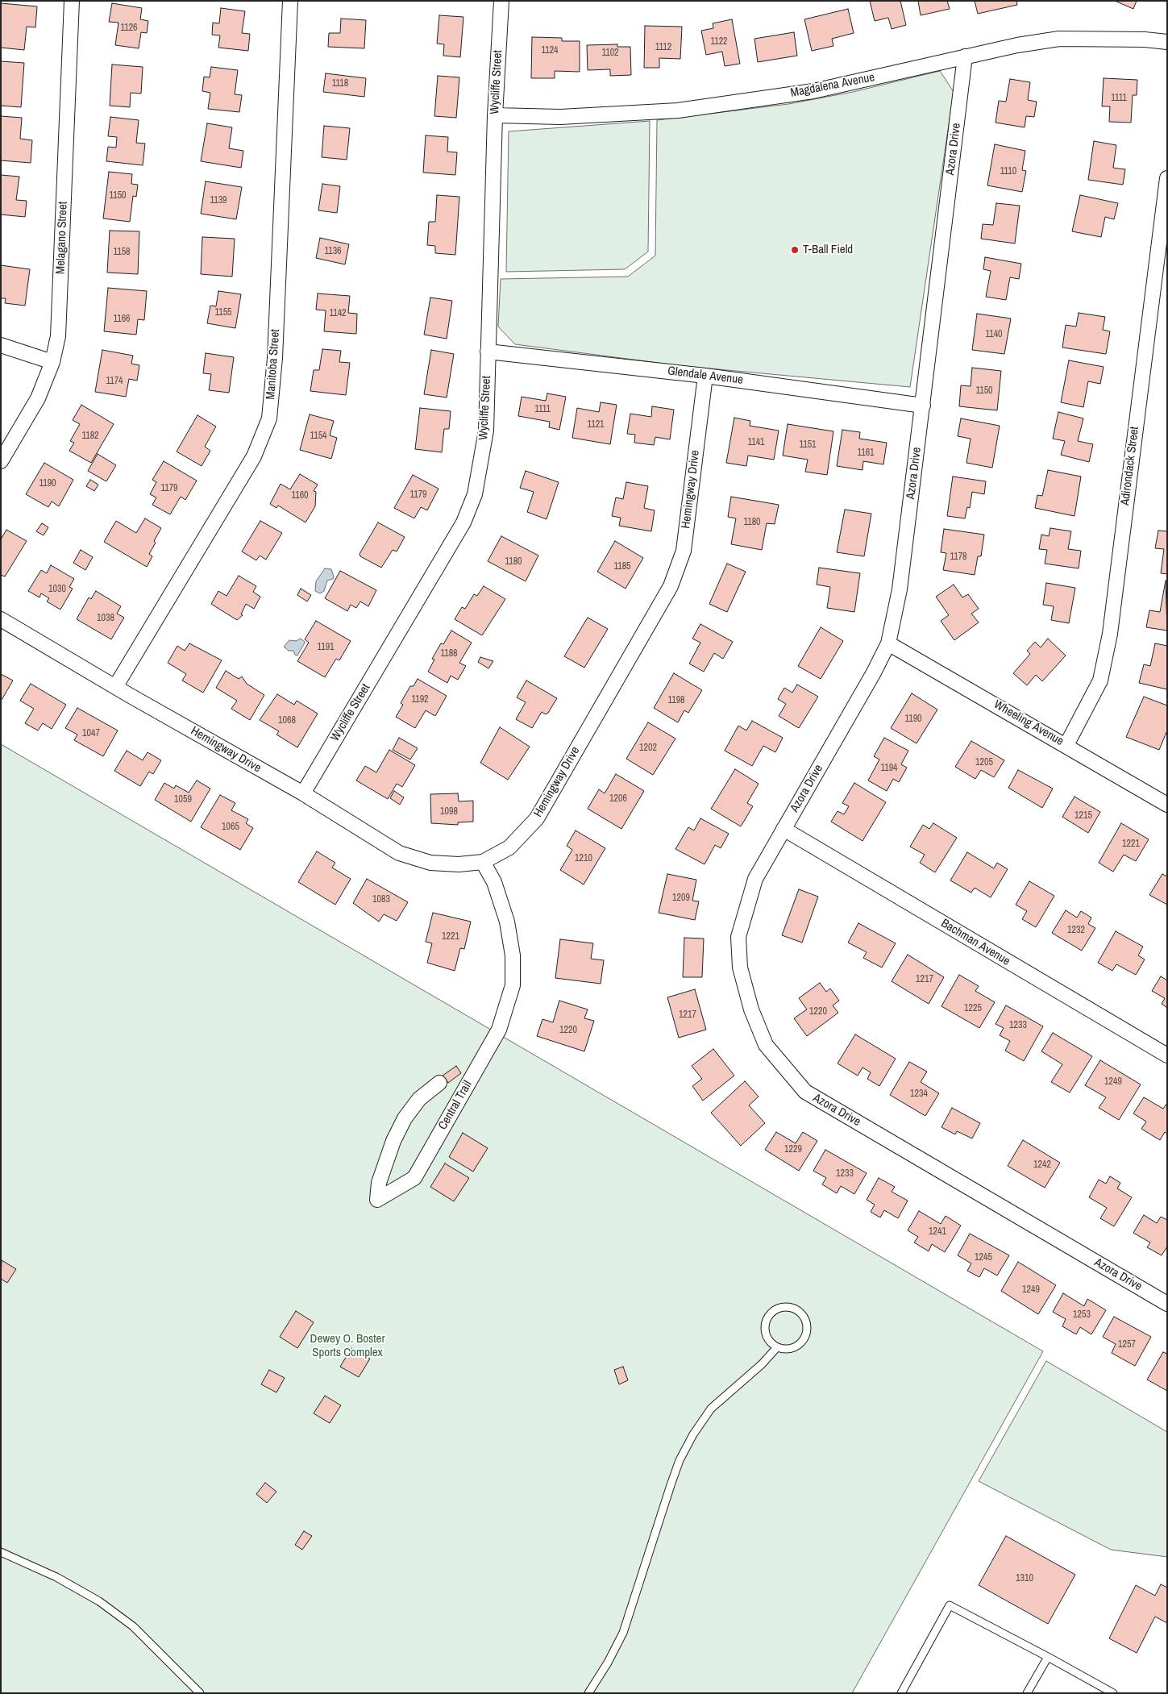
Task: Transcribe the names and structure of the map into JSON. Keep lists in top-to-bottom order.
{
  "streets": {
    "street": [
      "Wycliffe Street",
      "Magdalena Avenue",
      "Azora Drive",
      "Melagano Street",
      "Manitoba Street",
      "Glendale Avenue",
      "Adirondack Street",
      "Hemingway Drive",
      "Wheeling Avenue",
      "Bachman Avenue",
      "Central Trail"
    ]
  },
  "crossings": [
    ["Wycliffe Street", "Magdalena Avenue"],
    ["Wycliffe Street", "Glendale Avenue"],
    ["Wycliffe Street", "Hemingway Drive"],
    ["Magdalena Avenue", "Azora Drive"],
    ["Azora Drive", "Glendale Avenue"],
    ["Azora Drive", "Wheeling Avenue"],
    ["Azora Drive", "Bachman Avenue"],
    ["Manitoba Street", "Hemingway Drive"],
    ["Glendale Avenue", "Hemingway Drive"],
    ["Adirondack Street", "Wheeling Avenue"],
    ["Hemingway Drive", "Central Trail"]
  ],
  "parks": ["Dewey O. Boster Sports Complex"],
  "places": ["T-Ball Field"],
  "house_numbers": [
    "1126",
    "1122",
    "1112",
    "1124",
    "1102",
    "1118",
    "1111",
    "1110",
    "1150",
    "1139",
    "1136",
    "1158",
    "1155",
    "1142",
    "1166",
    "1140",
    "1174",
    "1150",
    "1111",
    "1121",
    "1182",
    "1154",
    "1141",
    "1151",
    "1161",
    "1190",
    "1179",
    "1179",
    "1160",
    "1180",
    "1178",
    "1180",
    "1185",
    "1030",
    "1038",
    "1191",
    "1188",
    "1192",
    "1198",
    "1190",
    "1068",
    "1047",
    "1202",
    "1205",
    "1194",
    "1206",
    "1059",
    "1098",
    "1215",
    "1065",
    "1221",
    "1210",
    "1209",
    "1083",
    "1232",
    "1221",
    "1217",
    "1225",
    "1220",
    "1217",
    "1233",
    "1220",
    "1249",
    "1234",
    "1229",
    "1242",
    "1233",
    "1241",
    "1245",
    "1249",
    "1253",
    "1257",
    "1310"
  ]
}
